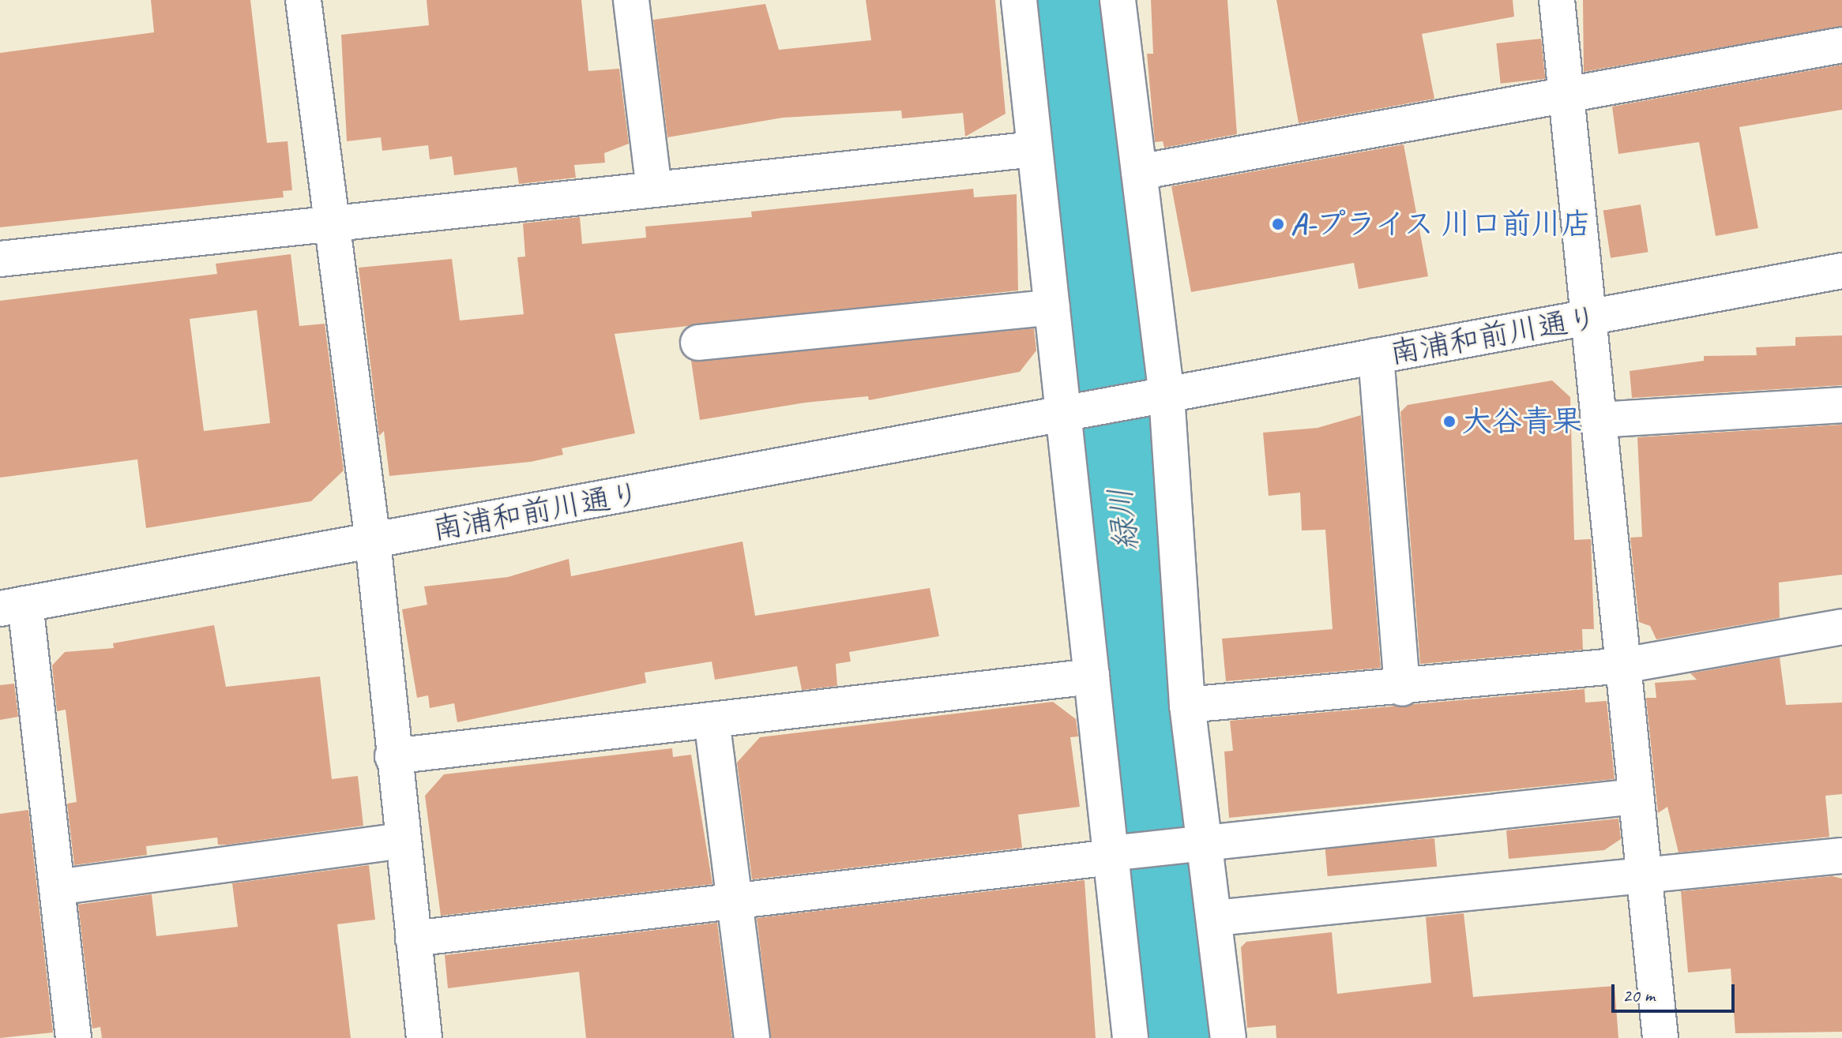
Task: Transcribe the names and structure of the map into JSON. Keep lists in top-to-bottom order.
{
  "streets": {
    "street": ["南浦和前川通り"]
  },
  "water": ["緑川"],
  "places": ["A-プライス 川口前川店", "大谷青果"],
  "scale_bar": "20 m"
}
